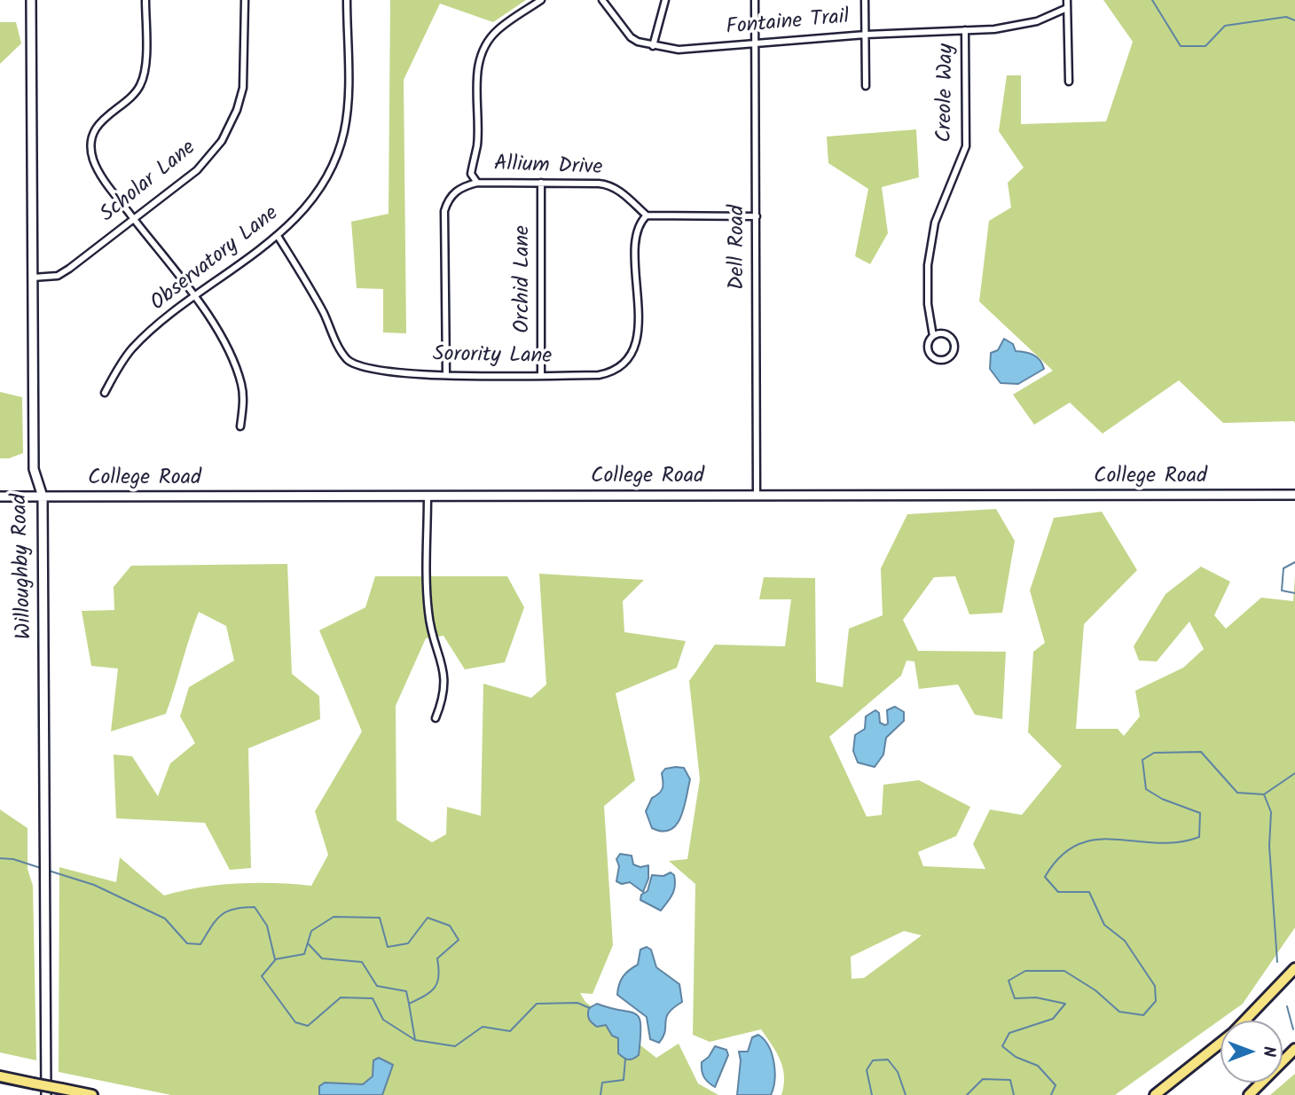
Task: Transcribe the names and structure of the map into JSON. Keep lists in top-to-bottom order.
{
  "streets": {
    "street": [
      "Fontaine Trail",
      "Creole Way",
      "Allium Drive",
      "Scholar Lane",
      "Dell Road",
      "Observatory Lane",
      "Orchid Lane",
      "Sorority Lane",
      "College Road",
      "Willoughby Road"
    ]
  },
  "crossings": [
    ["Fontaine Trail", "Creole Way"],
    ["Fontaine Trail", "Dell Road"],
    ["Allium Drive", "Orchid Lane"],
    ["Allium Drive", "Sorority Lane"],
    ["Scholar Lane", "Willoughby Road"],
    ["Dell Road", "College Road"],
    ["Observatory Lane", "Sorority Lane"],
    ["Orchid Lane", "Sorority Lane"],
    ["College Road", "Willoughby Road"]
  ],
  "north": "right"
}
